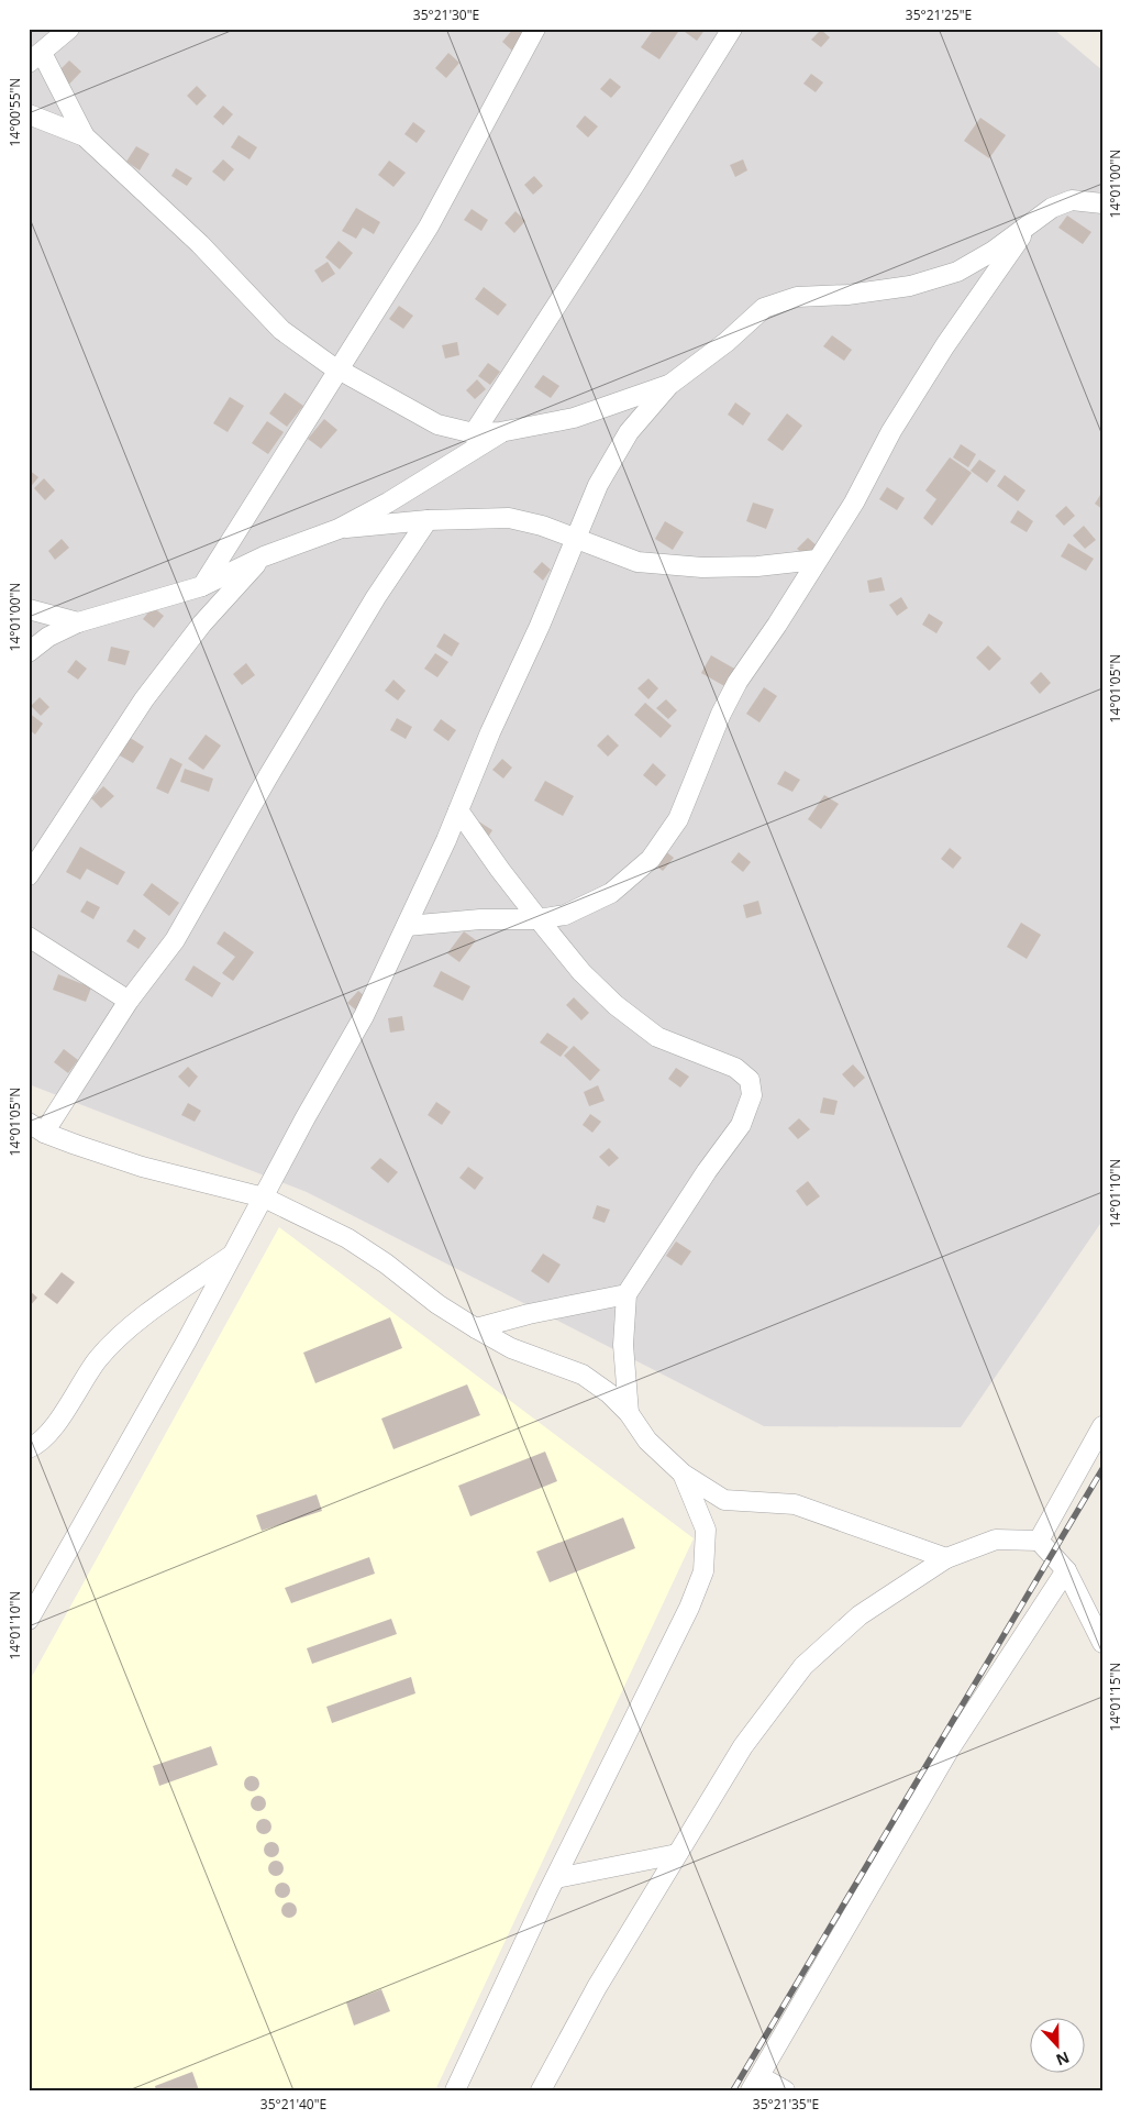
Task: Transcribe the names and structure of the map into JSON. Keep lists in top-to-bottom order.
{
  "north": "bottom",
  "coordinates": [
    "35°21'30\"E",
    "35°21'25\"E",
    "14°00'55\"N",
    "14°01'00\"N",
    "14°01'05\"N",
    "14°01'10\"N",
    "14°01'15\"N",
    "35°21'40\"E",
    "35°21'35\"E"
  ]
}
